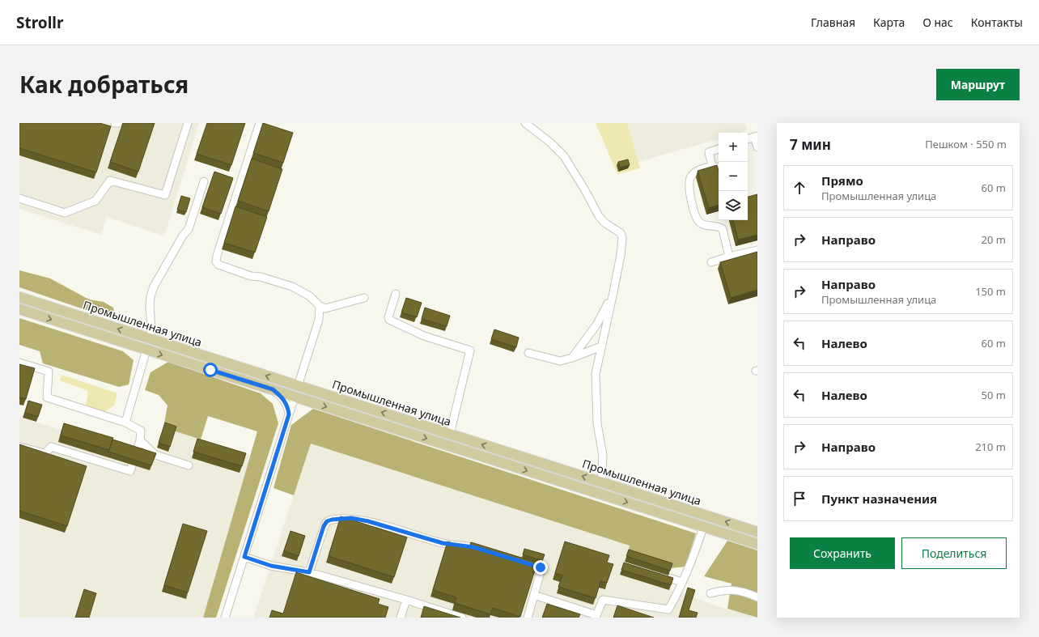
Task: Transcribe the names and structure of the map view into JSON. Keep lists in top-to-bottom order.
{
  "streets": {
    "main road": ["Промышленная улица"]
  },
  "page": {
    "header": "Strollr",
    "nav": [
      "Главная",
      "Карта",
      "О нас",
      "Контакты"
    ],
    "title": "Как добраться",
    "buttons": [
      "Маршрут",
      ["Сохранить", "Поделиться"]
    ],
    "heading": ["7 мин", "Пешком · 550 m"],
    "map_buttons": ["+", "−"],
    "list": [
      ["Прямо", "Промышленная улица", "60 m"],
      ["Направо", "20 m"],
      ["Направо", "Промышленная улица", "150 m"],
      ["Налево", "60 m"],
      ["Налево", "50 m"],
      ["Направо", "210 m"],
      "Пункт назначения"
    ]
  }
}
